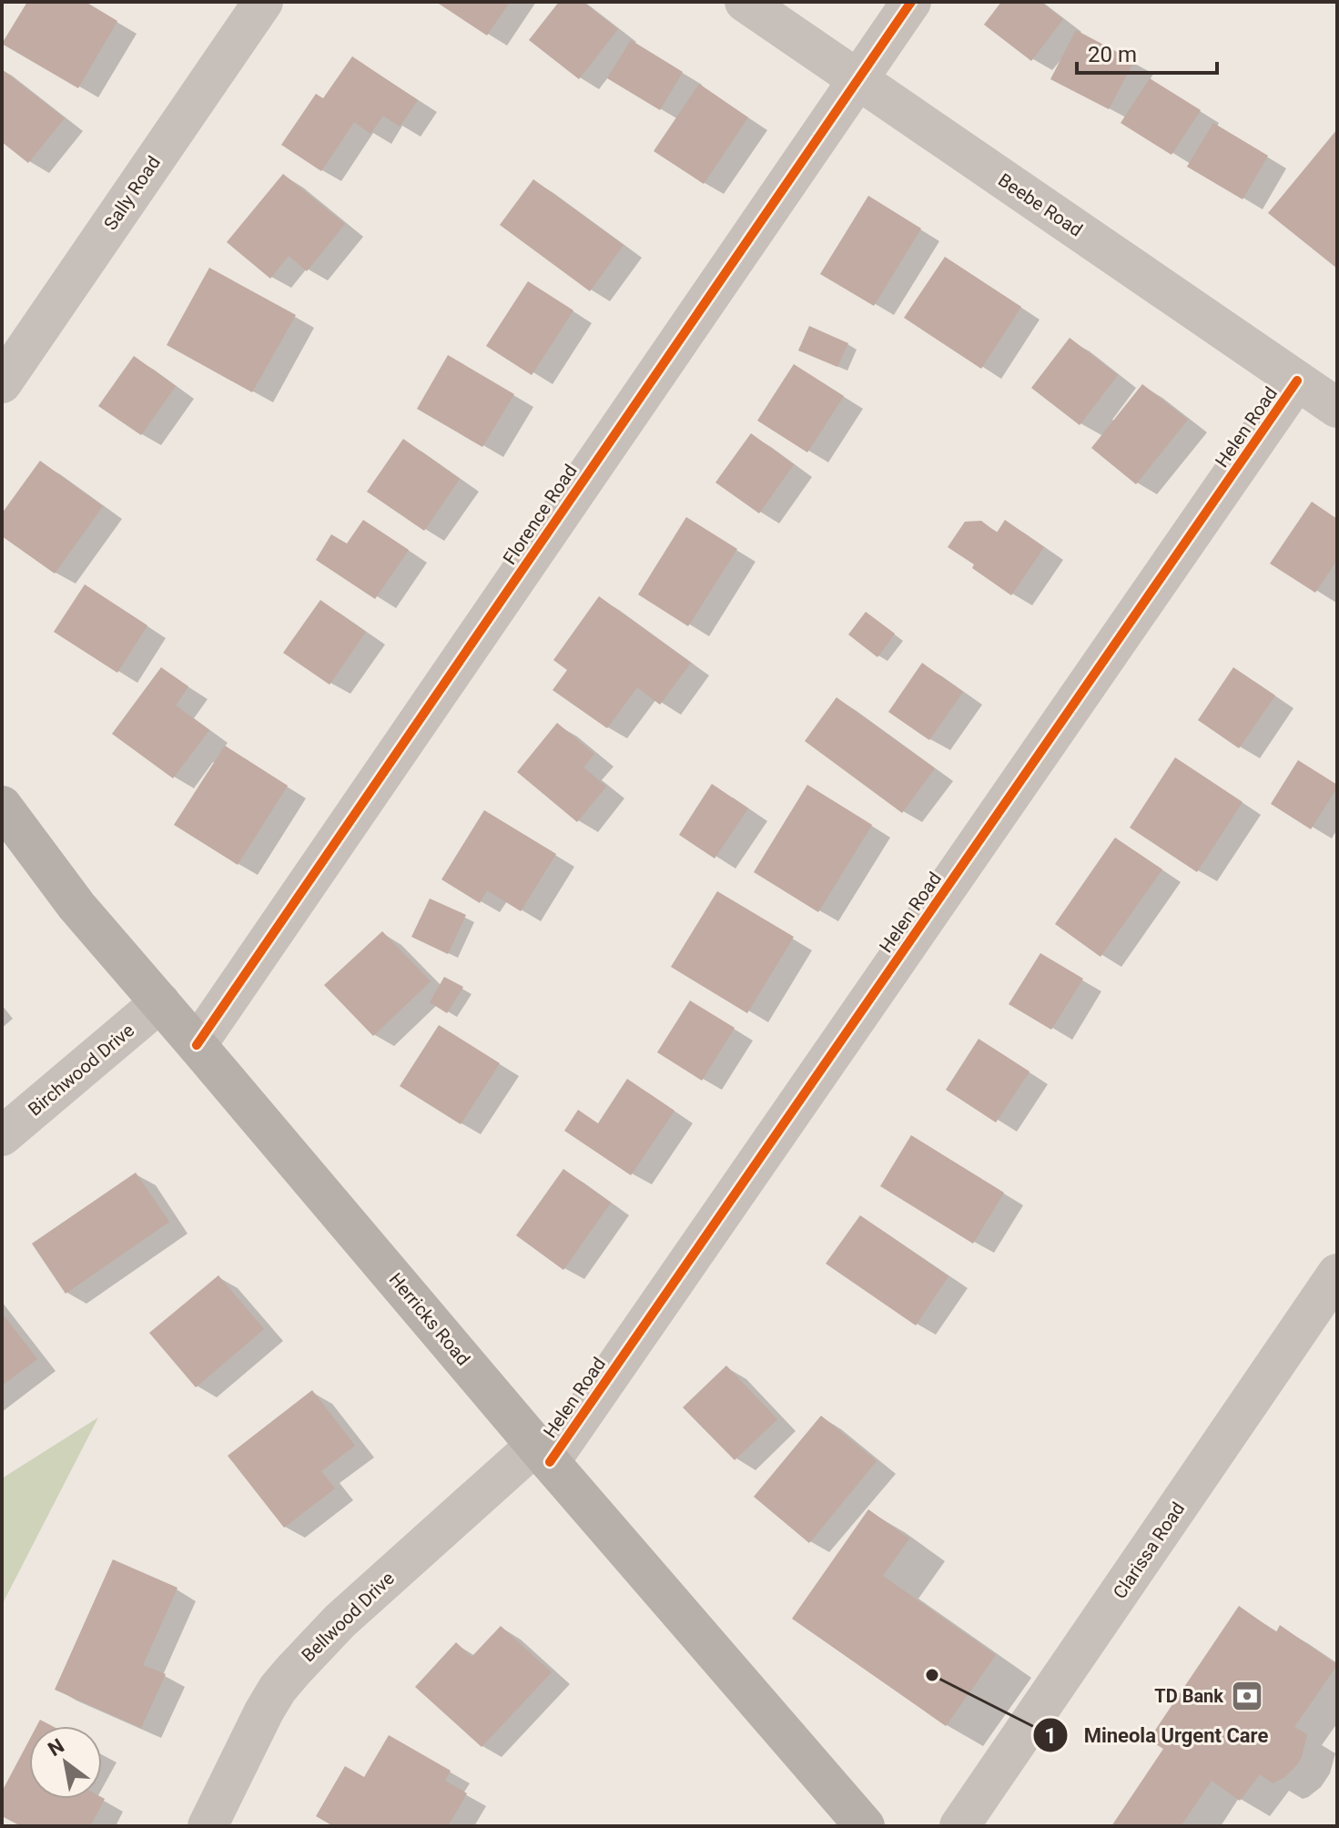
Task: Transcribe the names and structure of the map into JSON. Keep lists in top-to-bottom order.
{
  "streets": {
    "main road": ["Herricks Road"],
    "street": [
      "Sally Road",
      "Beebe Road",
      "Helen Road",
      "Florence Road",
      "Birchwood Drive",
      "Clarissa Road",
      "Bellwood Drive"
    ]
  },
  "crossings": [
    ["Beebe Road", "Helen Road"],
    ["Beebe Road", "Florence Road"],
    ["Helen Road", "Herricks Road"],
    ["Helen Road", "Bellwood Drive"],
    ["Florence Road", "Herricks Road"],
    ["Birchwood Drive", "Herricks Road"],
    ["Herricks Road", "Bellwood Drive"]
  ],
  "places": {
    "other": ["Mineola Urgent Care"],
    "bank": ["TD Bank"]
  },
  "scale_bar": "20 m",
  "north": "top left"
}
